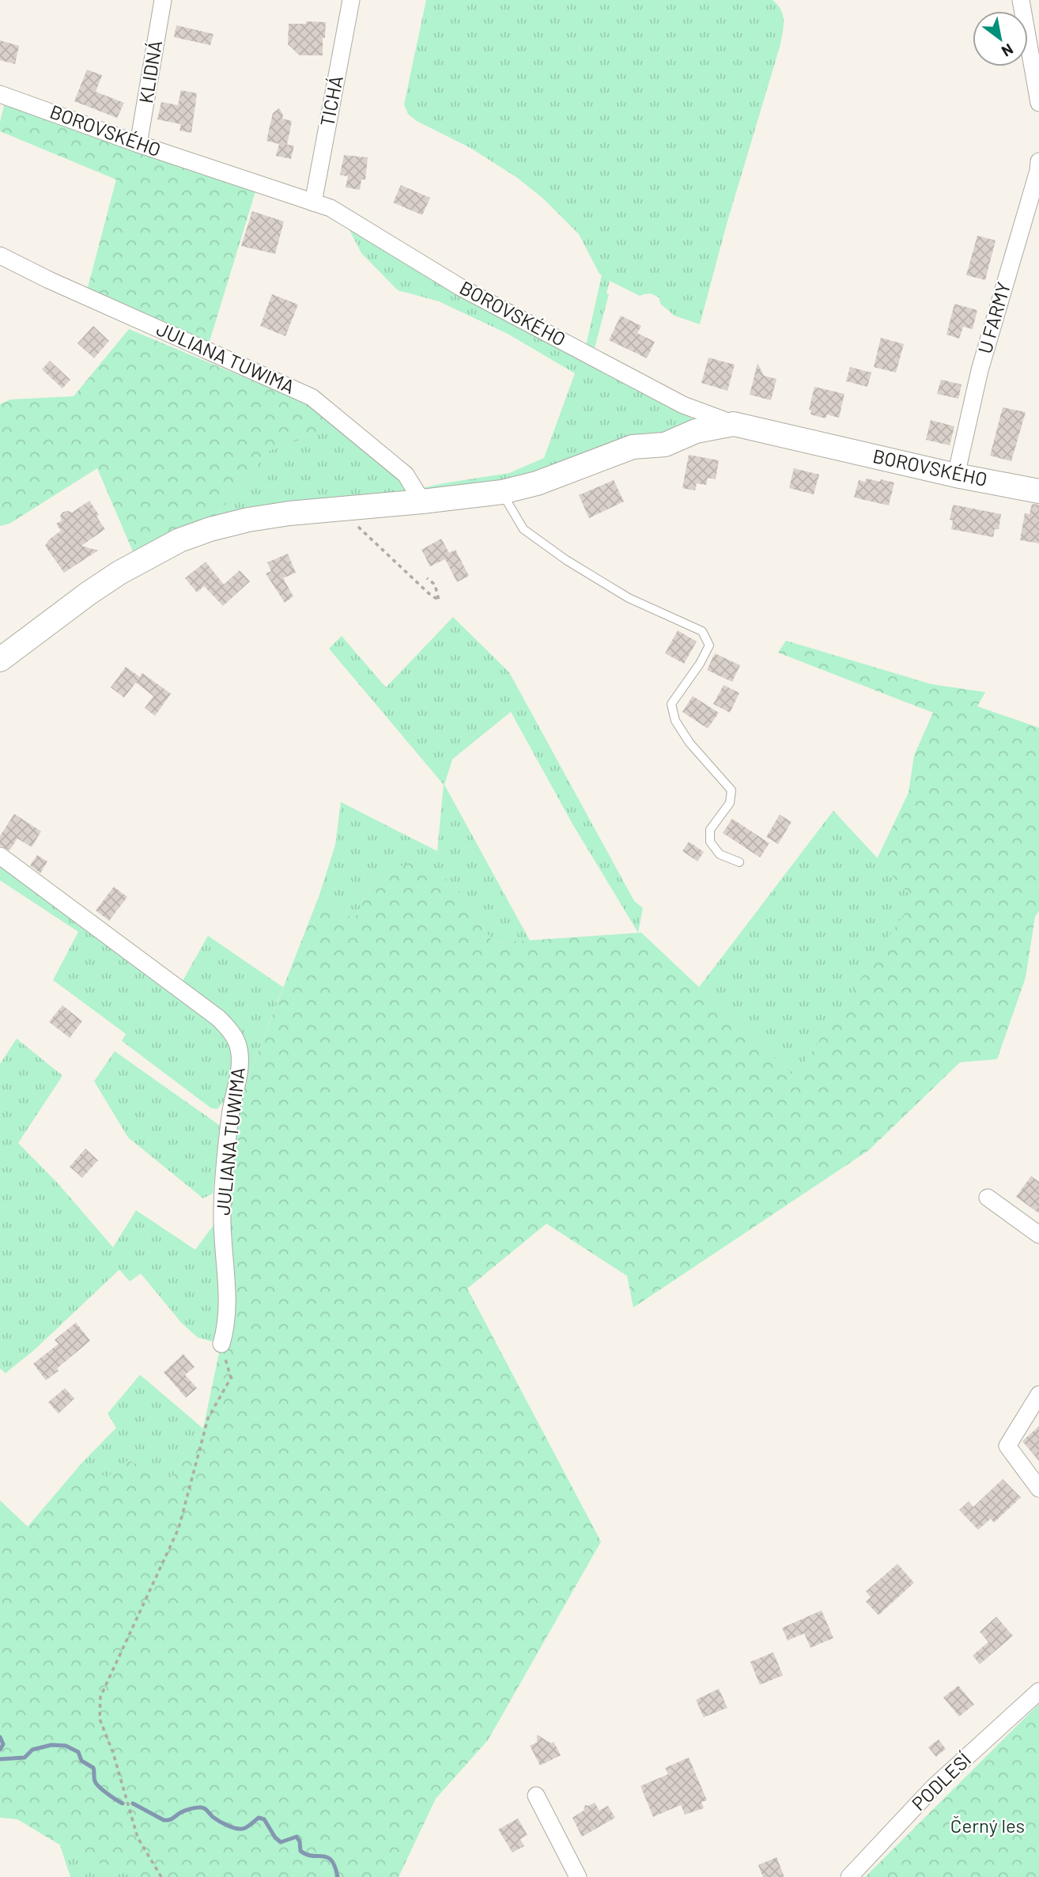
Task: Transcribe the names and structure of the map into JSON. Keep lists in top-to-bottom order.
{
  "streets": {
    "street": [
      "KLIDNÁ",
      "TICHÁ",
      "BOROVSKÉHO",
      "U FARMY",
      "JULIANA TUWIMA",
      "PODLESÍ"
    ]
  },
  "crossings": [
    ["KLIDNÁ", "BOROVSKÉHO"],
    ["TICHÁ", "BOROVSKÉHO"],
    ["BOROVSKÉHO", "U FARMY"]
  ],
  "parks": ["Černý les"],
  "north": "bottom right"
}
